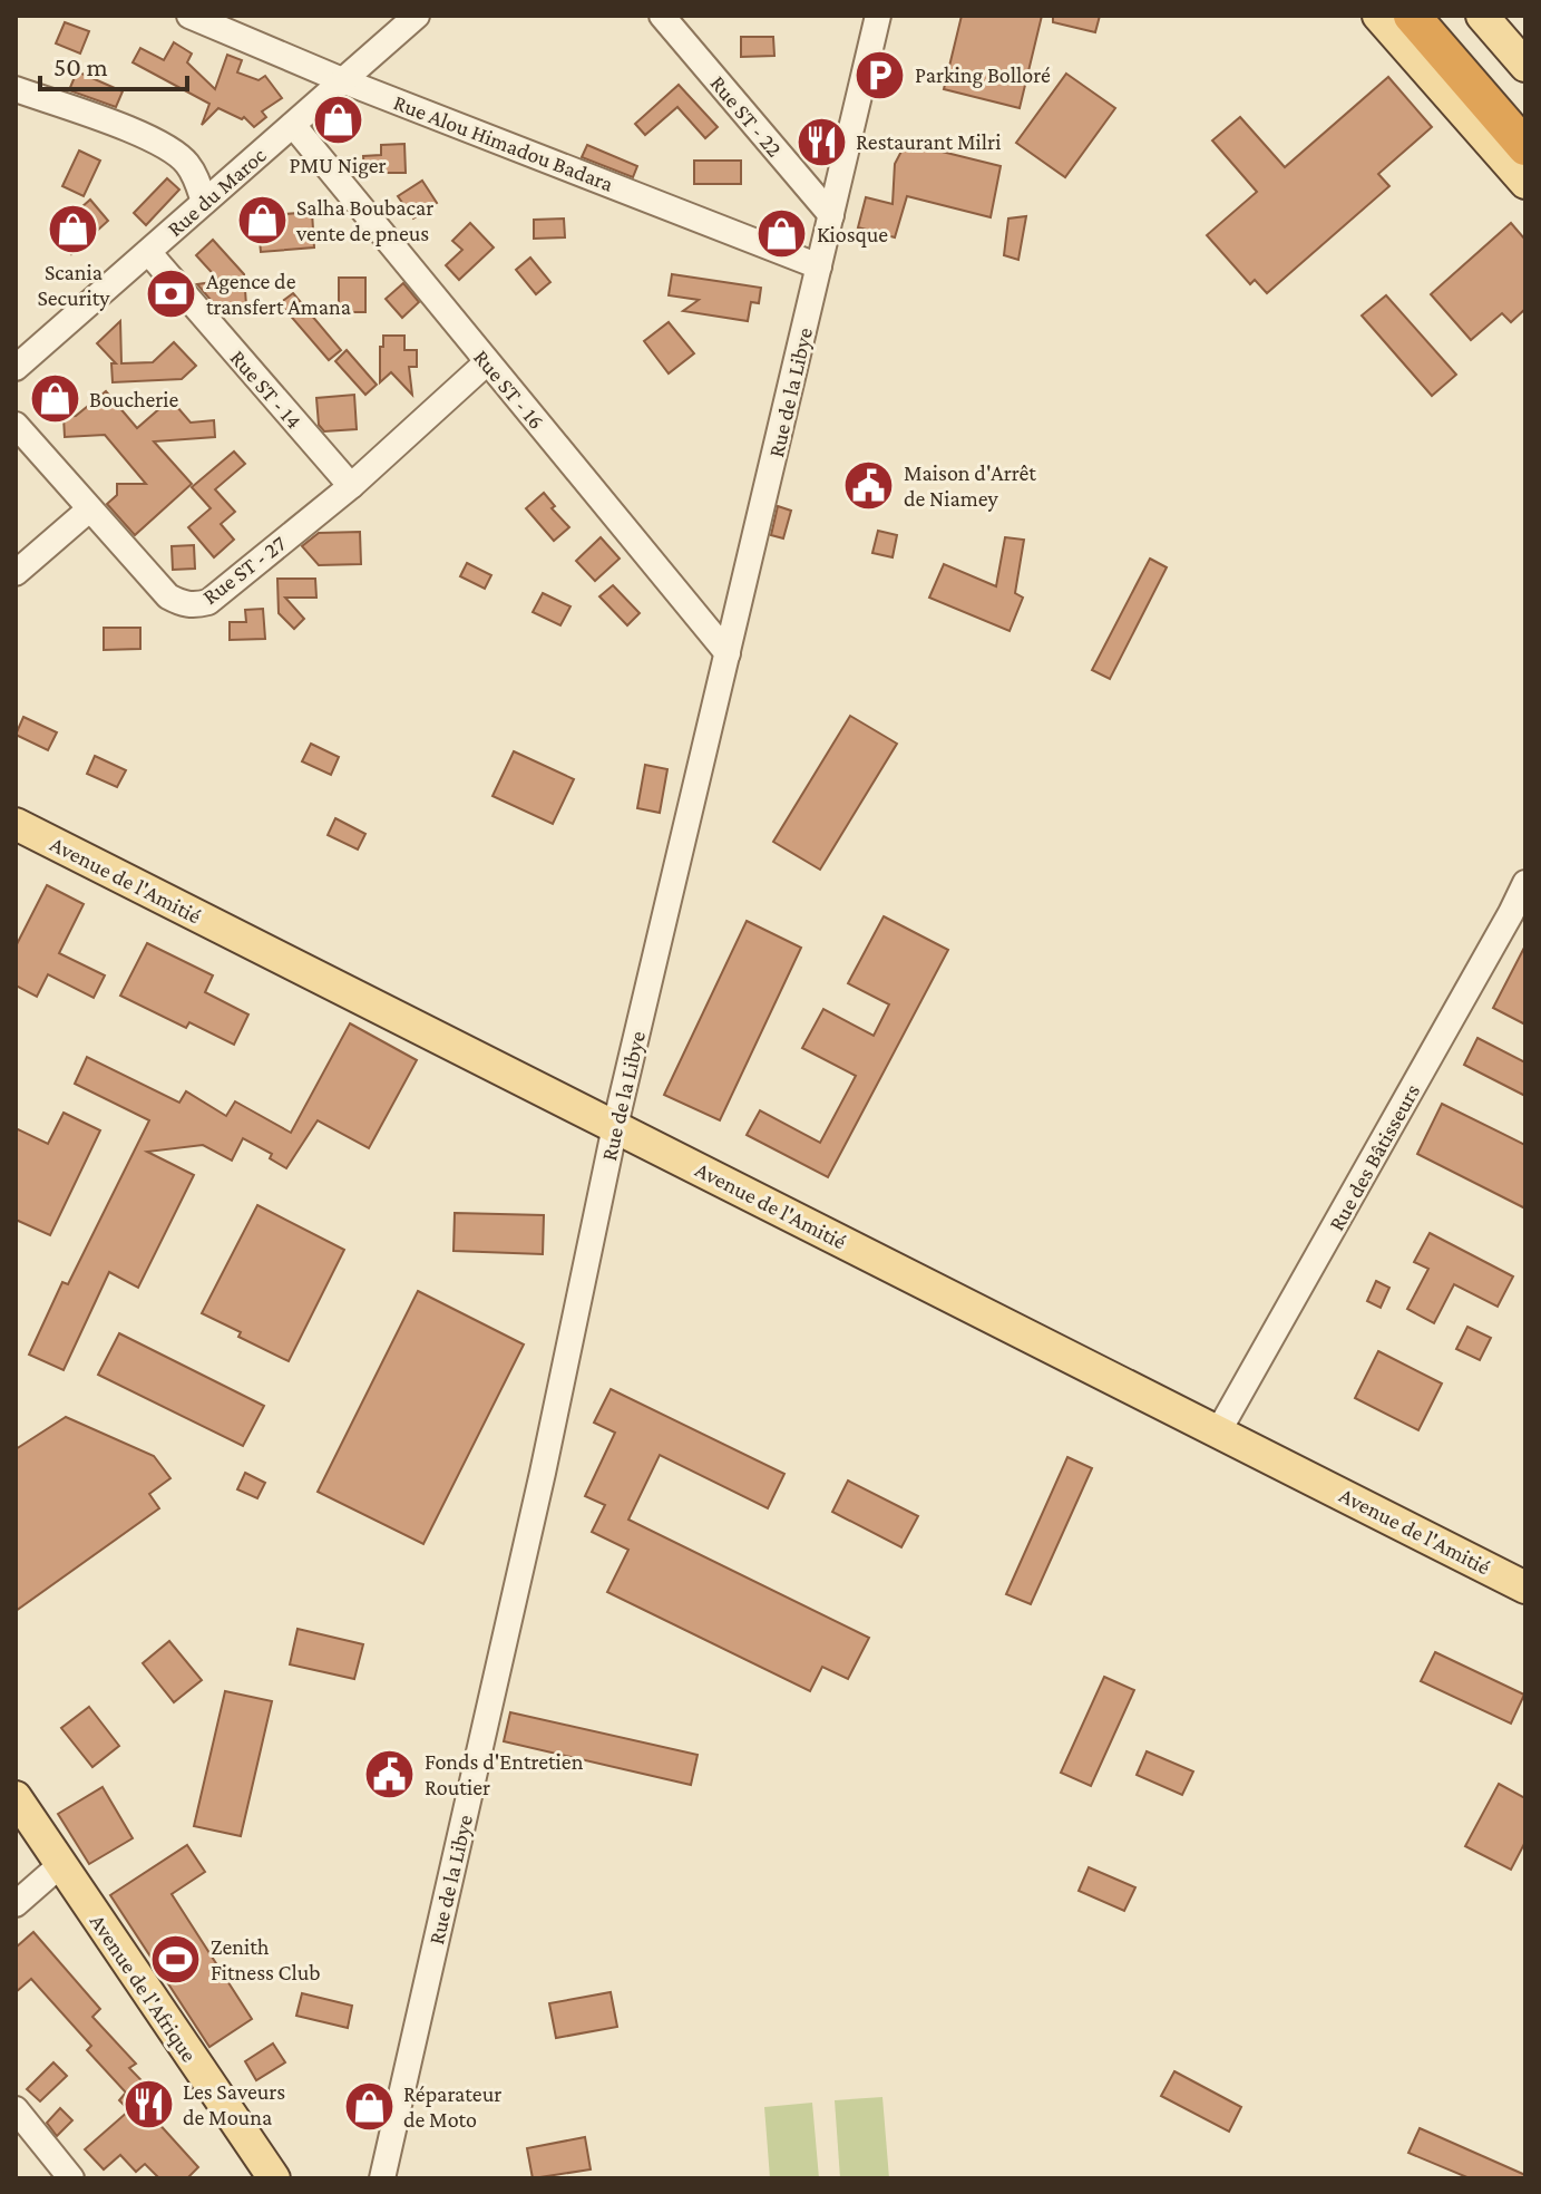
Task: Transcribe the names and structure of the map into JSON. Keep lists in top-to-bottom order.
{
  "streets": {
    "main road": ["Avenue de l'Amitié", "Avenue de l'Afrique"],
    "street": [
      "Rue ST - 22",
      "Rue Alou Himadou Badara",
      "Rue du Maroc",
      "Rue ST - 14",
      "Rue ST - 16",
      "Rue de la Libye",
      "Rue ST - 27",
      "Rue des Bâtisseurs"
    ]
  },
  "crossings": [
    ["Rue ST - 22", "Rue de la Libye"],
    ["Rue Alou Himadou Badara", "Rue du Maroc"],
    ["Rue Alou Himadou Badara", "Rue de la Libye"],
    ["Rue du Maroc", "Rue ST - 14"],
    ["Rue du Maroc", "Rue ST - 16"],
    ["Rue ST - 14", "Rue ST - 27"],
    ["Rue ST - 16", "Rue de la Libye"],
    ["Rue ST - 16", "Rue ST - 27"],
    ["Rue de la Libye", "Avenue de l'Amitié"],
    ["Avenue de l'Amitié", "Rue des Bâtisseurs"]
  ],
  "places": {
    "parking": ["Parking Bolloré"],
    "shop": [
      "PMU Niger",
      "Salha Boubacar vente de pneus",
      "Scania Security",
      "Kiosque",
      "Boucherie",
      "Réparateur de Moto"
    ],
    "restaurant": ["Restaurant Milri", "Les Saveurs de Mouna"],
    "bank": ["Agence de transfert Amana"],
    "public building": ["Maison d'Arrêt de Niamey", "Fonds d'Entretien Routier"],
    "sports": ["Zenith Fitness Club"]
  },
  "scale_bar": "50 m"
}
